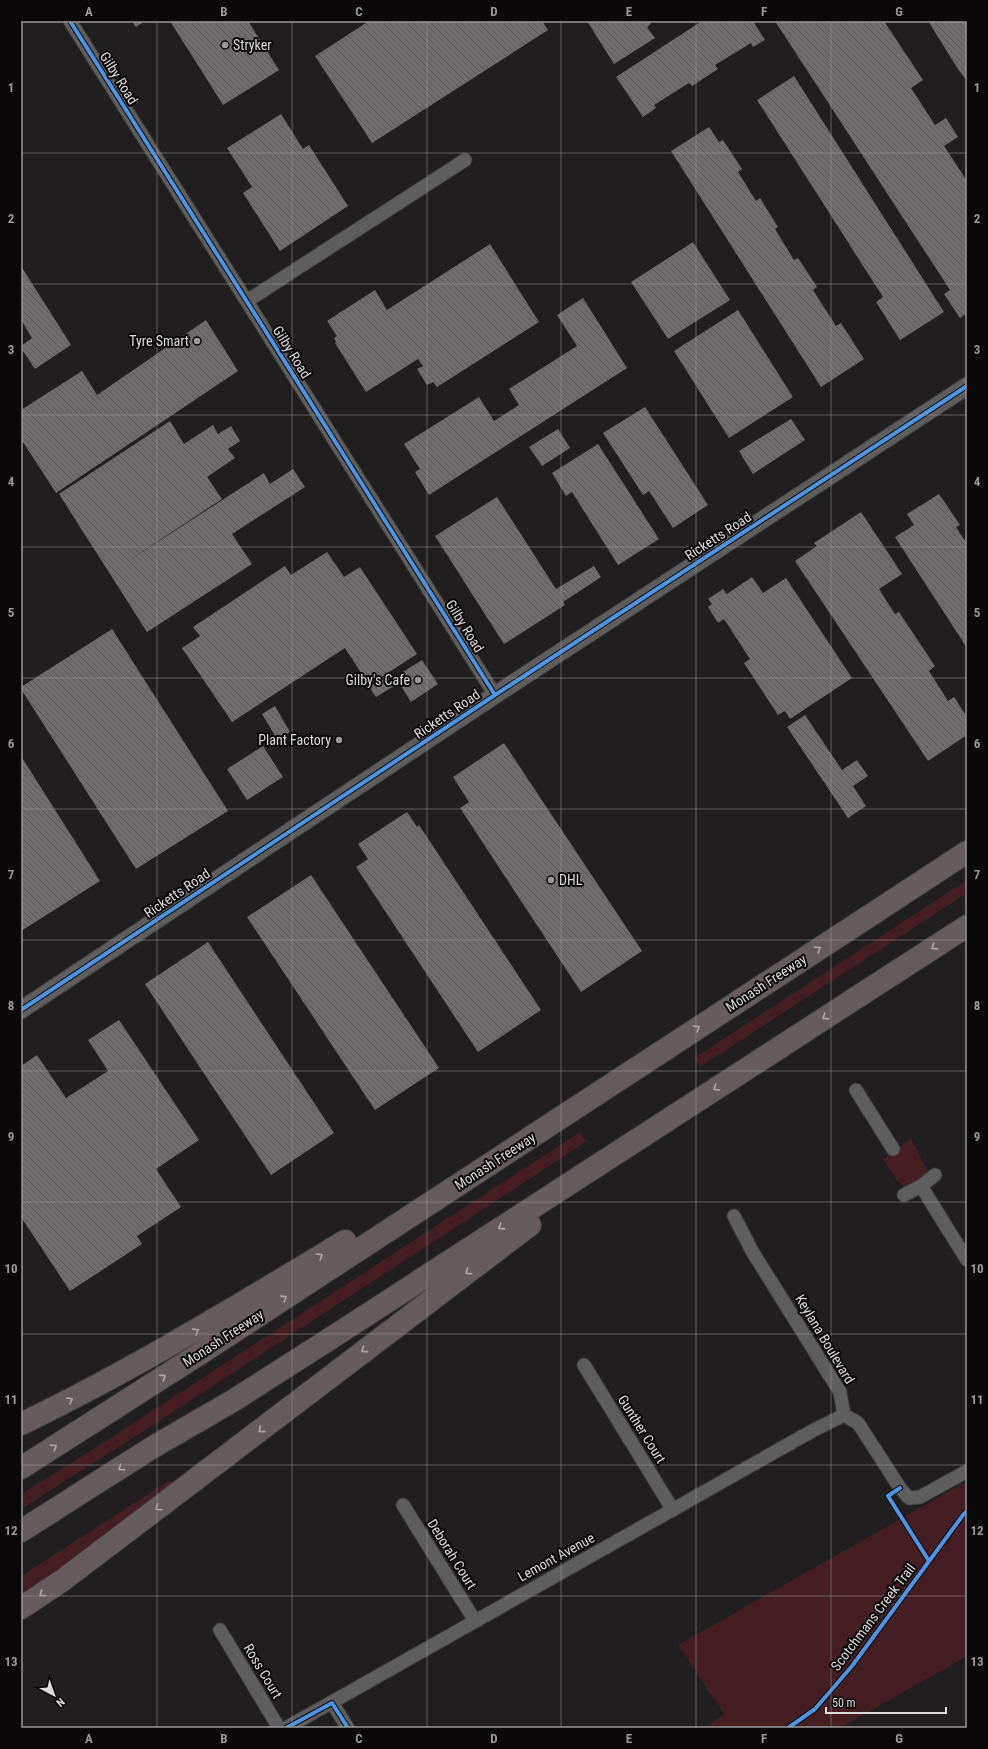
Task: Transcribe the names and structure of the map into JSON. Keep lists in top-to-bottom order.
{
  "streets": {
    "highway": ["Monash Freeway"],
    "street": [
      "Gilby Road",
      "Ricketts Road",
      "Keylana Boulevard",
      "Gunther Court",
      "Deborah Court",
      "Lemont Avenue",
      "Ross Court"
    ],
    "cycle path": ["Scotchmans Creek Trail"]
  },
  "crossings": [
    ["Gilby Road", "Ricketts Road"],
    ["Keylana Boulevard", "Lemont Avenue"],
    ["Gunther Court", "Lemont Avenue"],
    ["Deborah Court", "Lemont Avenue"]
  ],
  "places": [
    "Stryker",
    "Tyre Smart",
    "Gilby's Cafe",
    "Plant Factory",
    "DHL"
  ],
  "scale_bar": "50 m",
  "north": "bottom right",
  "grid": {
    "columns": [
      "A",
      "B",
      "C",
      "D",
      "E",
      "F",
      "G"
    ],
    "rows": [
      "1",
      "2",
      "3",
      "4",
      "5",
      "6",
      "7",
      "8",
      "9",
      "10",
      "11",
      "12",
      "13"
    ]
  }
}
